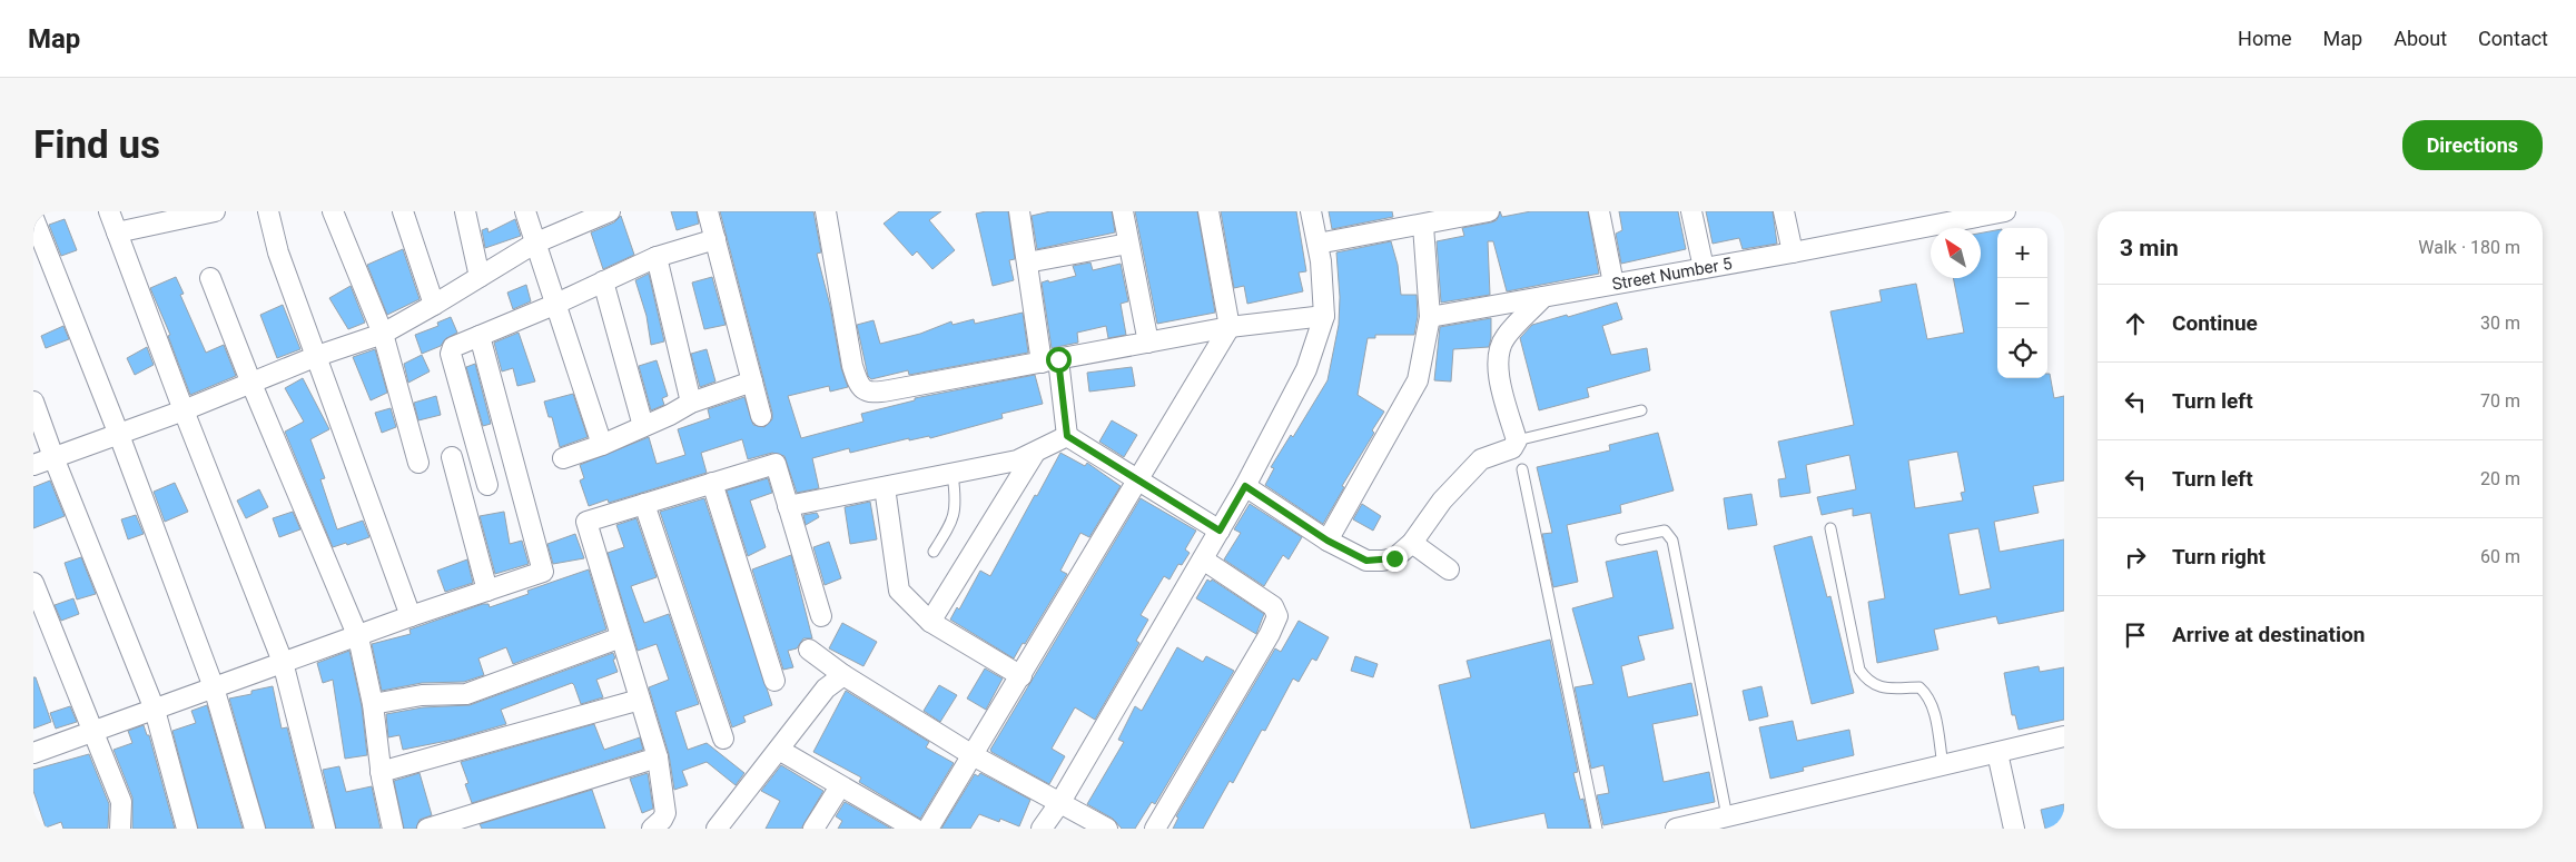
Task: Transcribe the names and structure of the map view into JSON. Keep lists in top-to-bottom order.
{
  "streets": {
    "street": ["Street Number 5"]
  },
  "north": "top left",
  "page": {
    "header": "Map",
    "nav": [
      "Home",
      "Map",
      "About",
      "Contact"
    ],
    "buttons": "Directions",
    "title": "Find us",
    "heading": ["3 min", "Walk · 180 m"],
    "map_buttons": ["+", "−"],
    "list": [
      ["Continue", "30 m"],
      ["Turn left", "70 m"],
      ["Turn left", "20 m"],
      ["Turn right", "60 m"],
      "Arrive at destination"
    ]
  }
}
